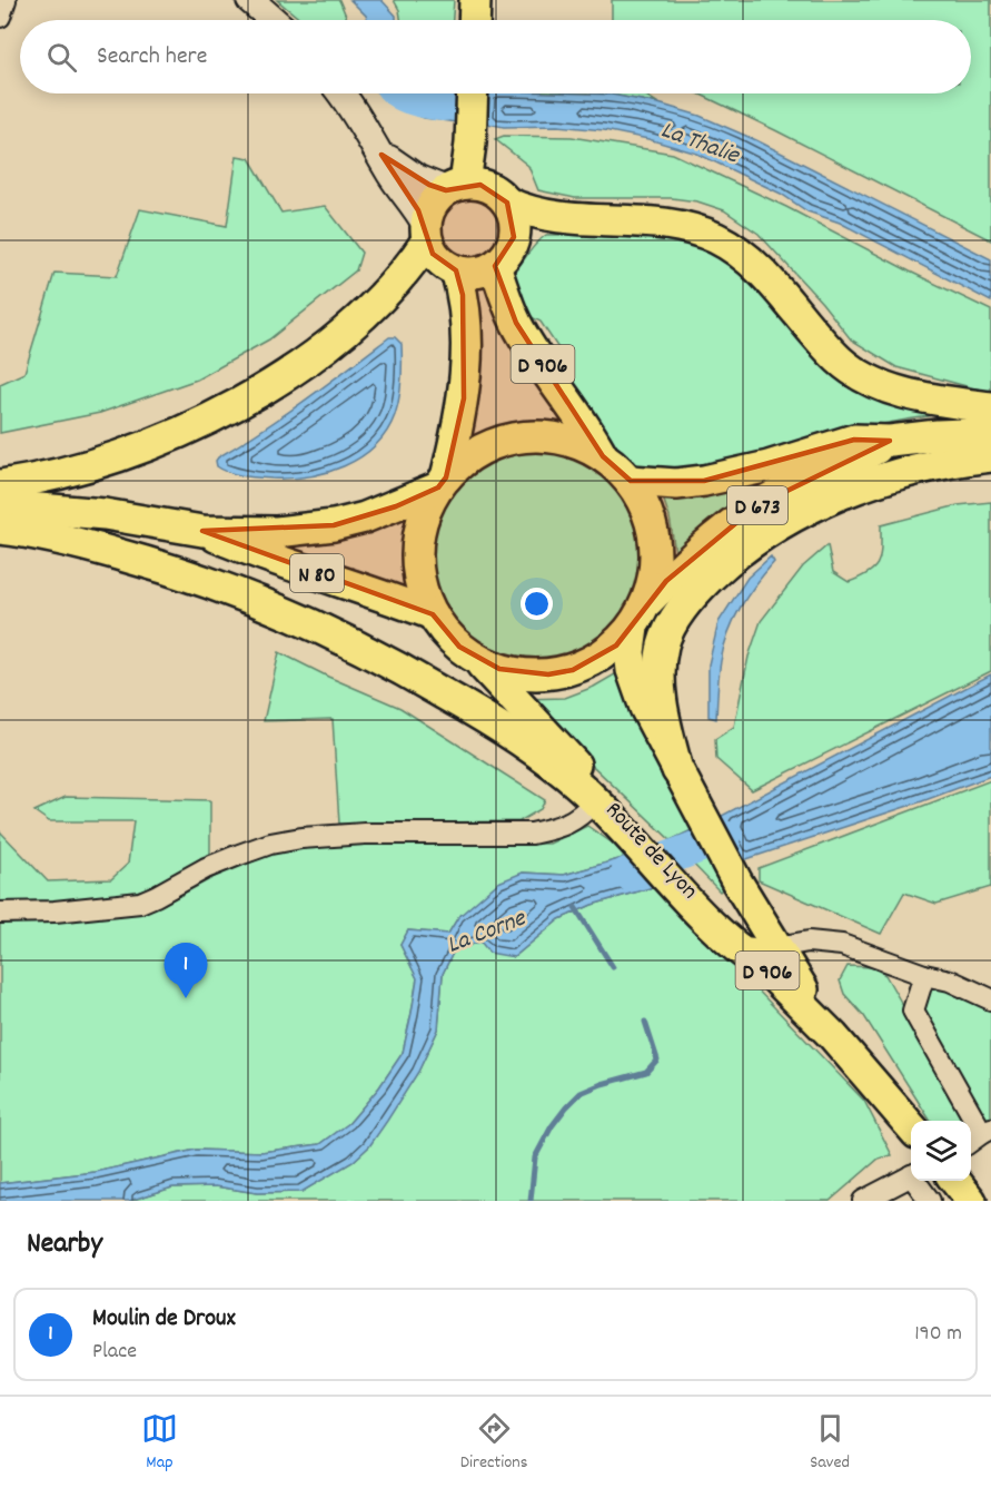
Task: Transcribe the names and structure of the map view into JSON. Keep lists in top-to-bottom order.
{
  "streets": {
    "main road": [
      "D 906",
      "D 673",
      "N 80",
      "Route de Lyon"
    ]
  },
  "crossings": [
    ["D 906", "D 673"],
    ["D 906", "N 80"],
    ["D 906", "Route de Lyon"],
    ["D 673", "N 80"],
    ["D 673", "Route de Lyon"],
    ["N 80", "Route de Lyon"]
  ],
  "water": ["La Thalie", "La Corne"],
  "page": {
    "search": "Search here",
    "pins": "1",
    "heading": "Nearby",
    "list": [
      {
        "mark": "1",
        "name": "Moulin de Droux",
        "note": "Place",
        "value": "190 m"
      }
    ],
    "nav": ["Map", "Directions", "Saved"]
  }
}
